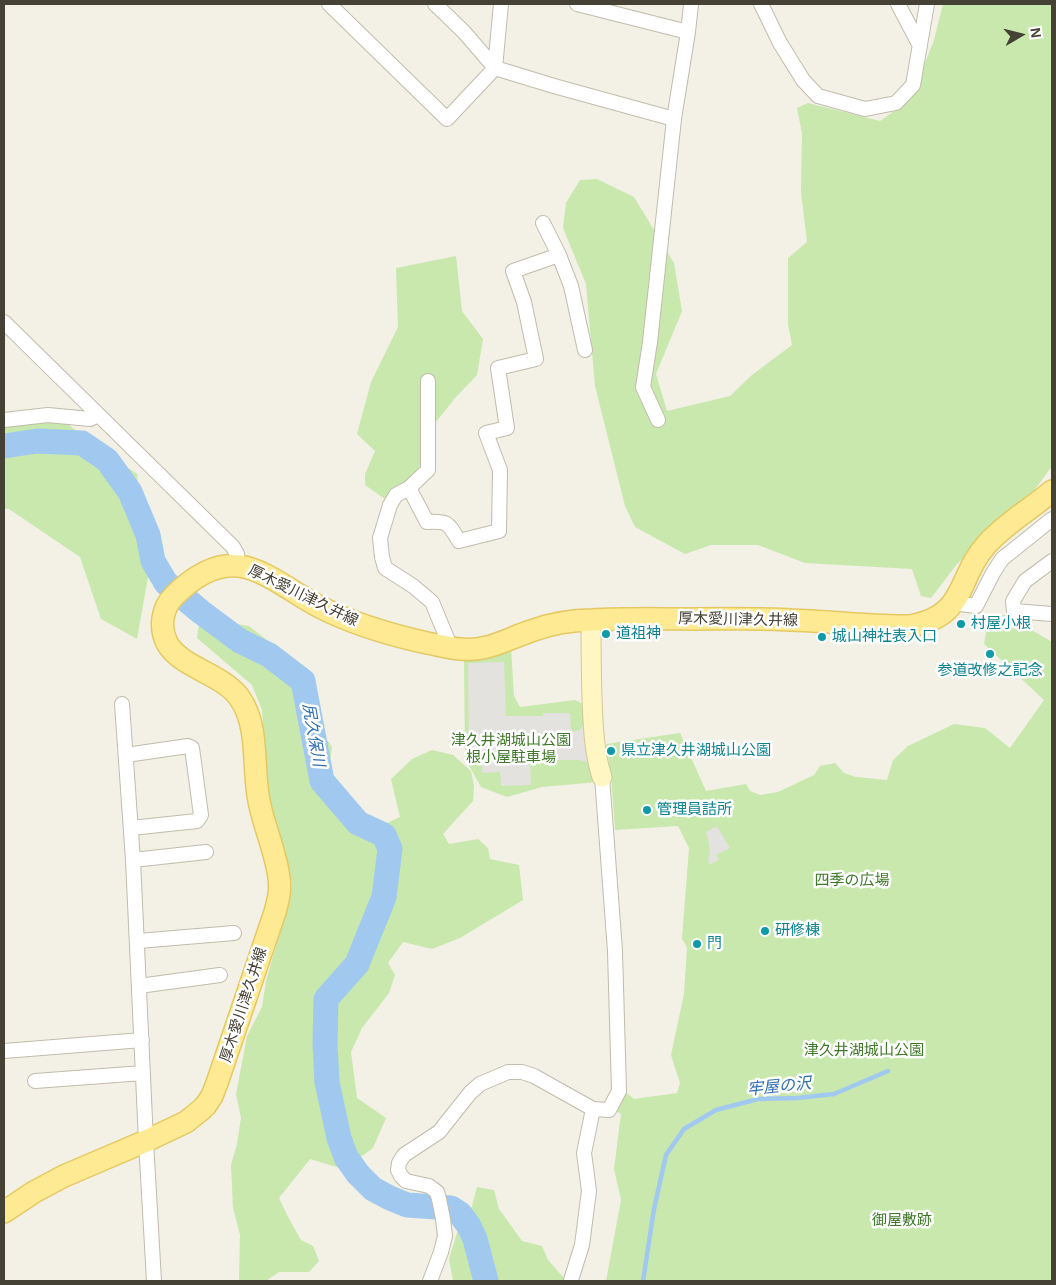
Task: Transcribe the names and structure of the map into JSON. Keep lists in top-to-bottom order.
{
  "streets": {
    "main road": ["厚木愛川津久井線"]
  },
  "water": ["尻久保川", "牢屋の沢"],
  "parks": [
    "津久井湖城山公園 根小屋駐車場",
    "四季の広場",
    "津久井湖城山公園",
    "御屋敷跡"
  ],
  "places": [
    "村屋小根",
    "道祖神",
    "城山神社表入口",
    "参道改修之記念",
    "県立津久井湖城山公園",
    "管理員詰所",
    "研修棟",
    "門"
  ],
  "north": "right"
}
